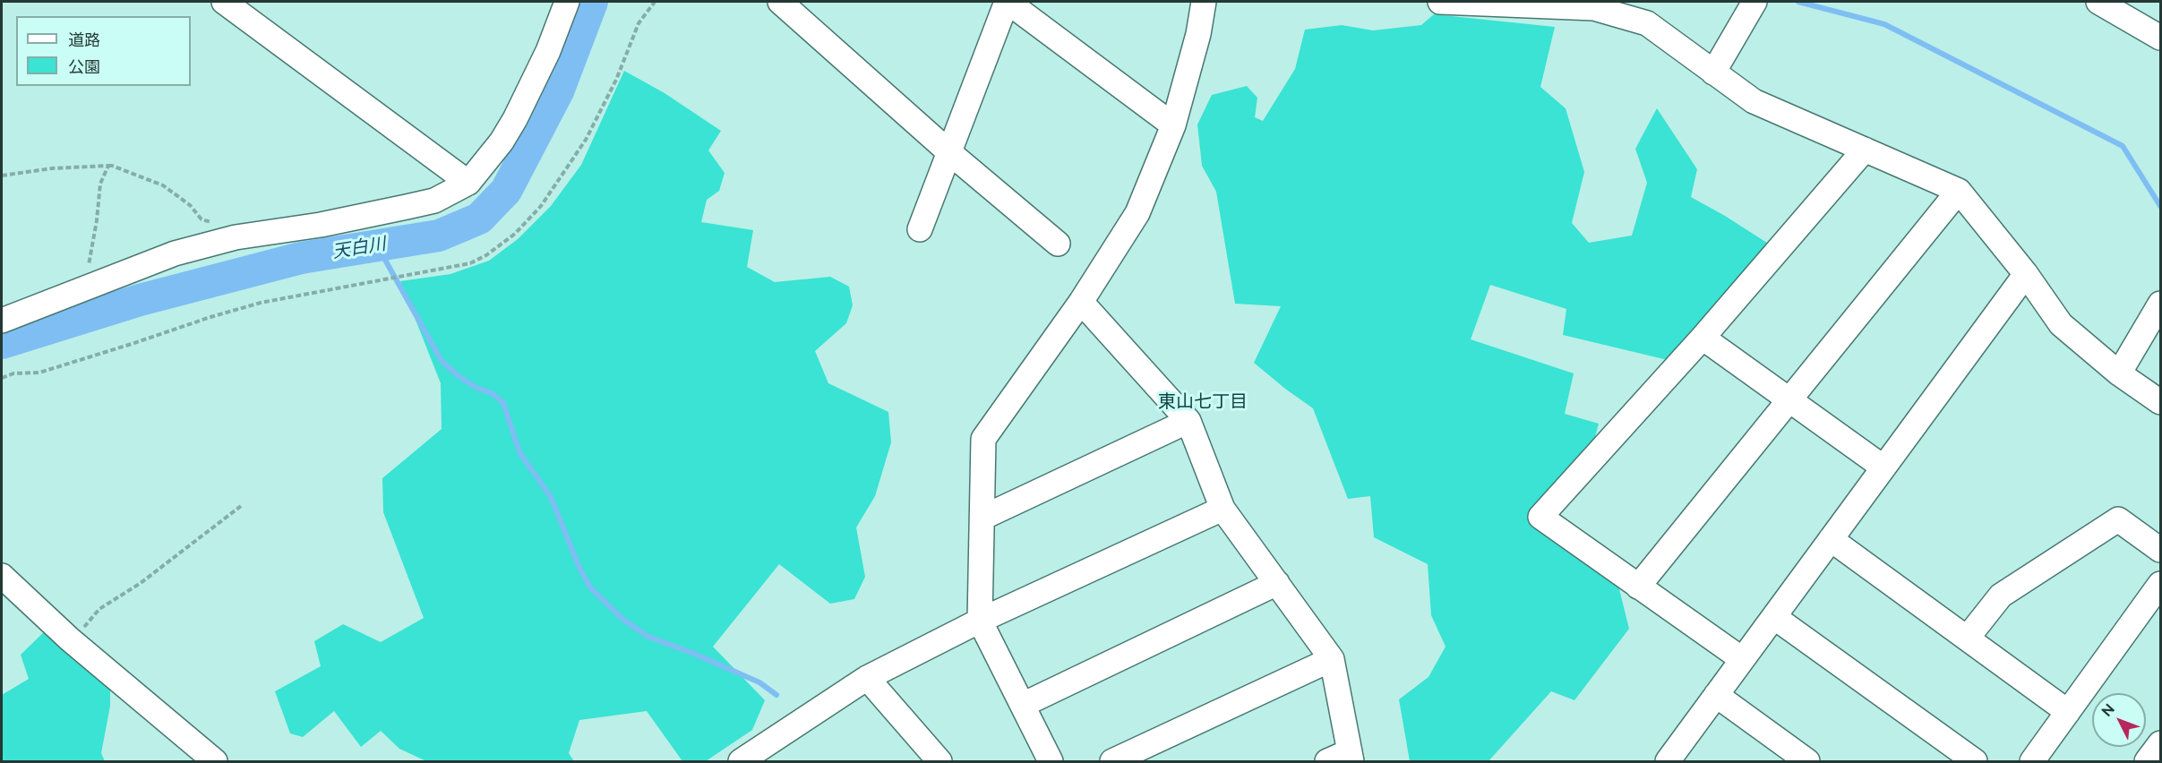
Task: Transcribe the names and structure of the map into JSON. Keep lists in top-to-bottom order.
{
  "districts": ["東山七丁目"],
  "water": ["天白川"],
  "legend": ["道路", "公園"],
  "north": "top left"
}
